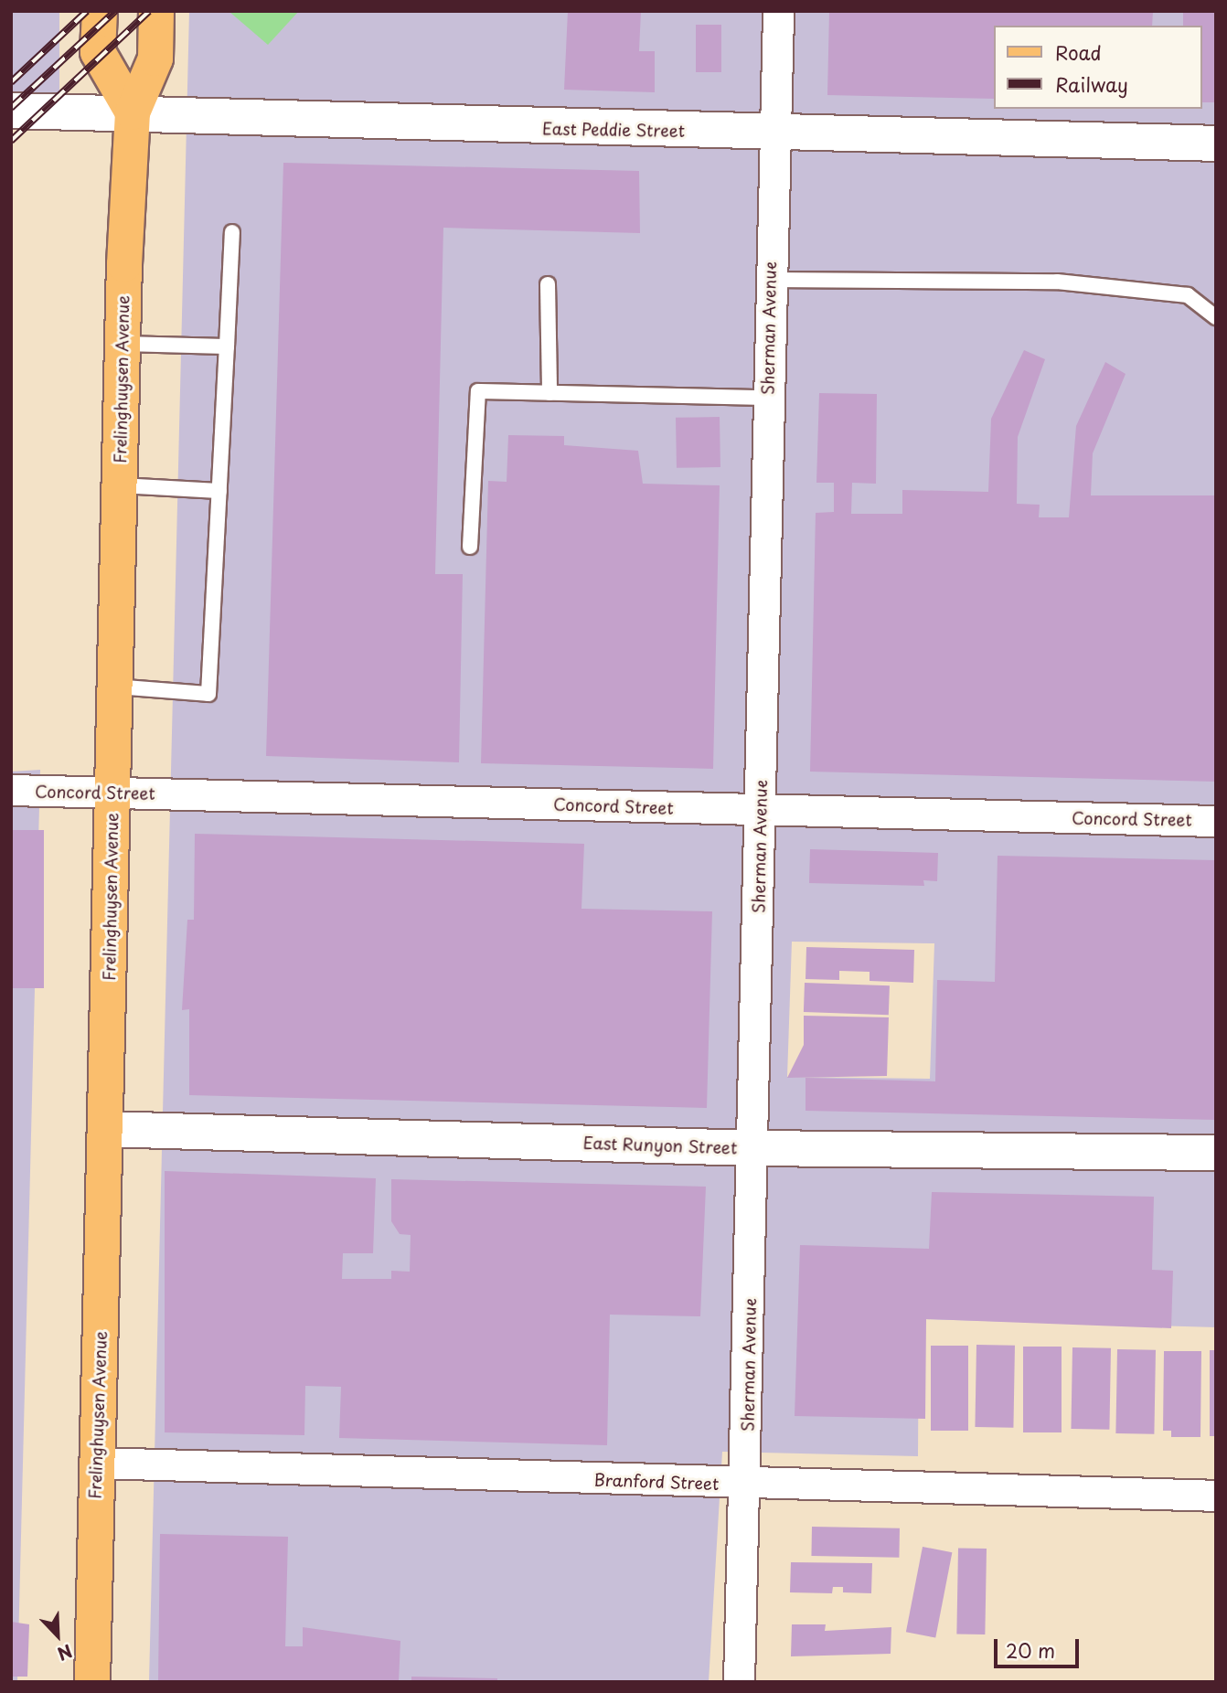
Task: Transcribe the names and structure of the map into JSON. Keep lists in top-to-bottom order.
{
  "streets": {
    "main road": ["Frelinghuysen Avenue"],
    "street": [
      "East Peddie Street",
      "Sherman Avenue",
      "Concord Street",
      "East Runyon Street",
      "Branford Street"
    ]
  },
  "crossings": [
    ["East Peddie Street", "Sherman Avenue"],
    ["East Peddie Street", "Frelinghuysen Avenue"],
    ["Sherman Avenue", "Concord Street"],
    ["Sherman Avenue", "East Runyon Street"],
    ["Sherman Avenue", "Branford Street"],
    ["Frelinghuysen Avenue", "Concord Street"],
    ["Frelinghuysen Avenue", "East Runyon Street"],
    ["Frelinghuysen Avenue", "Branford Street"]
  ],
  "legend": ["Road", "Railway"],
  "scale_bar": "20 m",
  "north": "bottom right"
}
